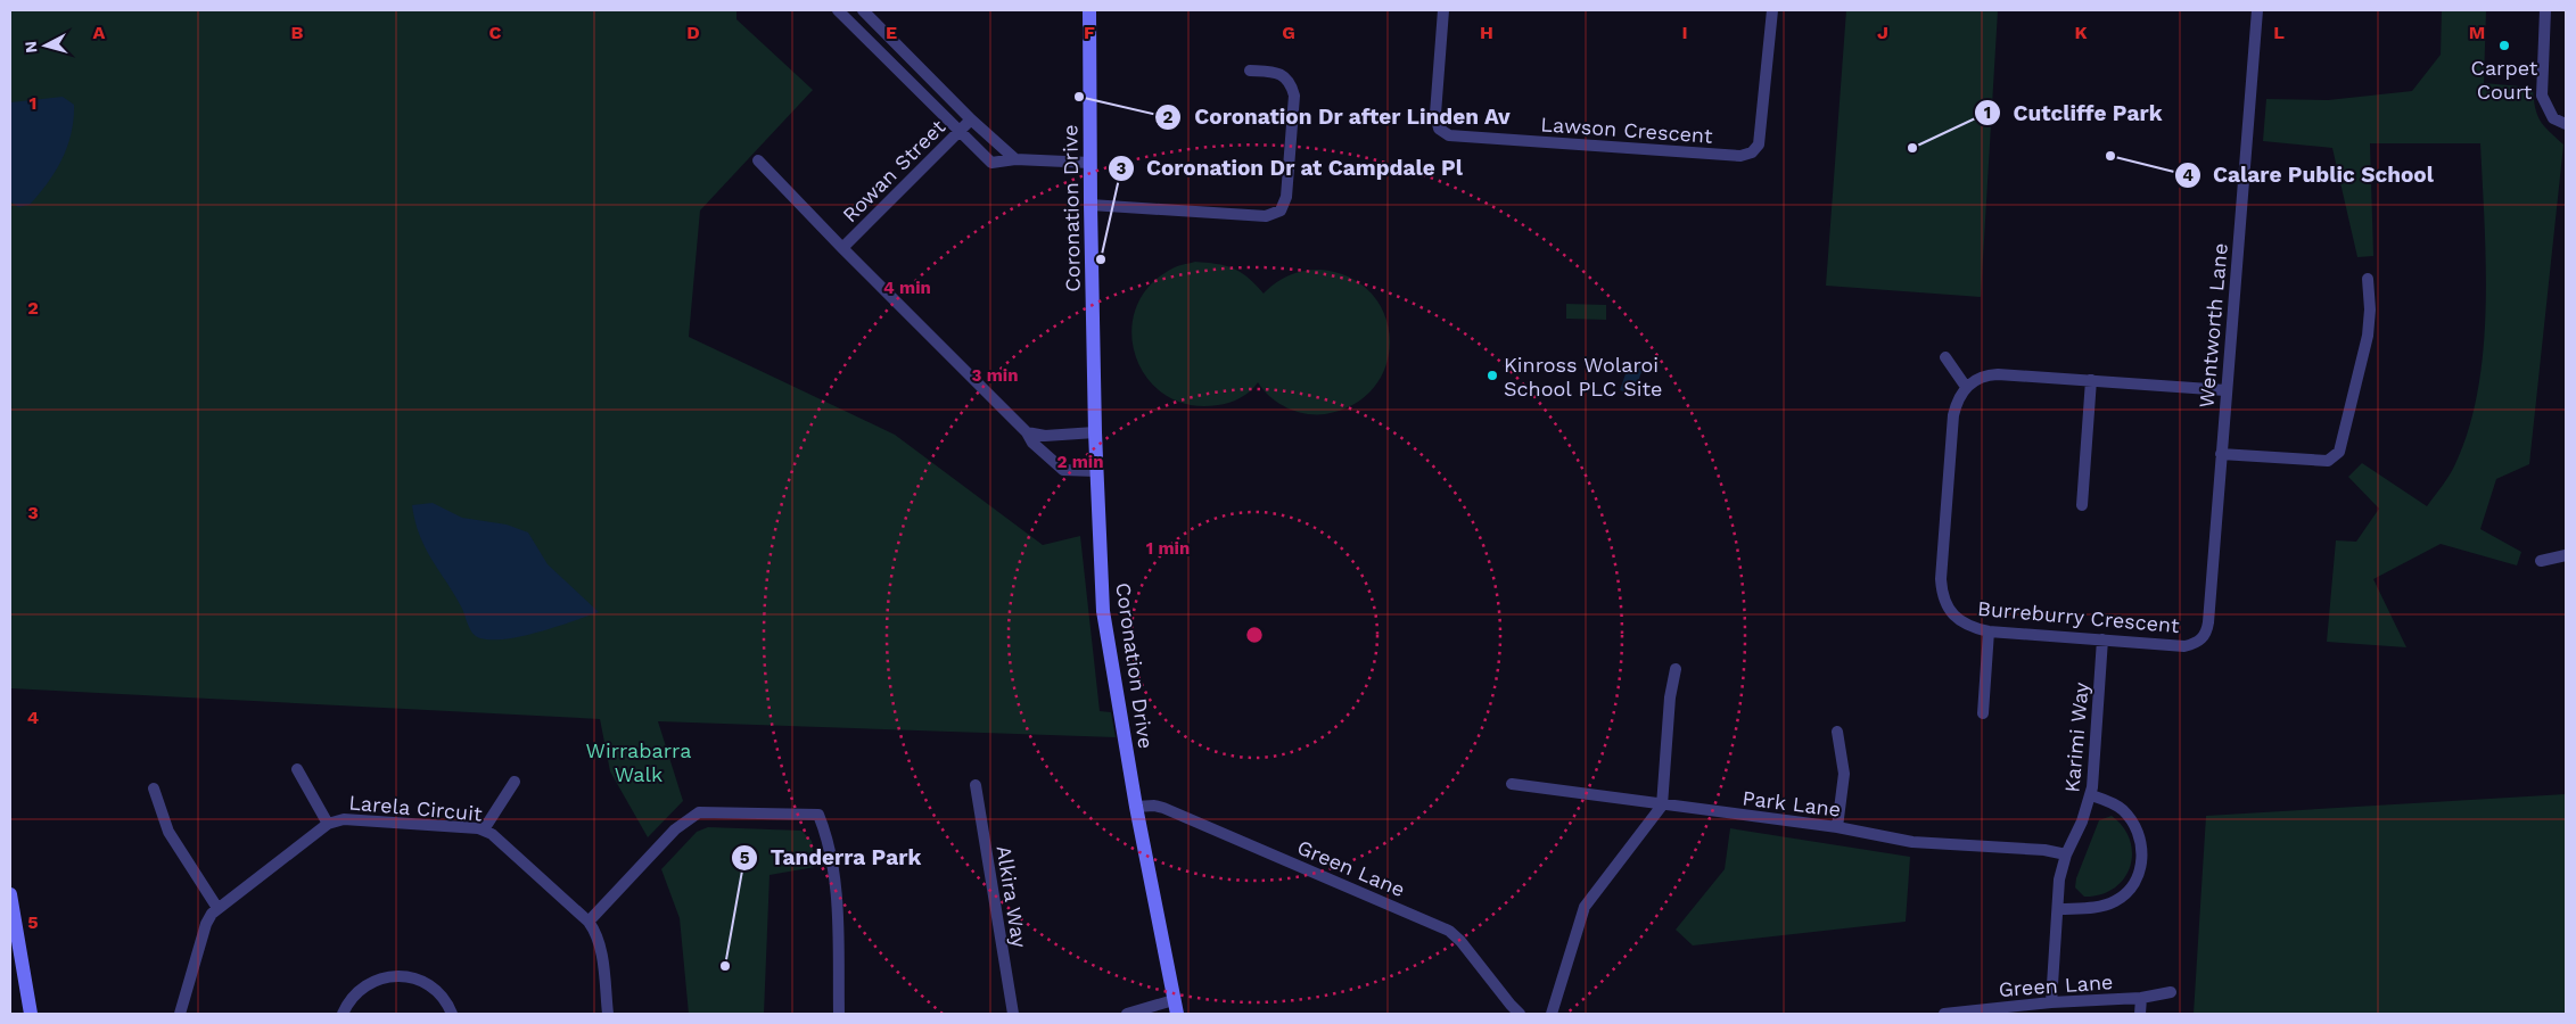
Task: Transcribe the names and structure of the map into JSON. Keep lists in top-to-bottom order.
{
  "streets": {
    "main road": ["Coronation Drive"],
    "street": [
      "Lawson Crescent",
      "Rowan Street",
      "Wentworth Lane",
      "Burreburry Crescent",
      "Karimi Way",
      "Park Lane",
      "Larela Circuit",
      "Green Lane",
      "Alkira Way"
    ]
  },
  "crossings": [
    ["Rowan Street", "Coronation Drive"],
    ["Coronation Drive", "Green Lane"],
    ["Wentworth Lane", "Burreburry Crescent"],
    ["Burreburry Crescent", "Karimi Way"],
    ["Karimi Way", "Park Lane"],
    ["Karimi Way", "Green Lane"]
  ],
  "parks": ["Wirrabarra Walk"],
  "places": [
    "Carpet Court",
    "Coronation Dr after Linden Av",
    "Cutcliffe Park",
    "Calare Public School",
    "Coronation Dr at Campdale Pl",
    "Kinross Wolaroi School PLC Site",
    "Tanderra Park"
  ],
  "north": "left",
  "grid": {
    "columns": [
      "A",
      "B",
      "C",
      "D",
      "E",
      "F",
      "G",
      "H",
      "I",
      "J",
      "K",
      "L",
      "M"
    ],
    "rows": [
      "1",
      "2",
      "3",
      "4",
      "5"
    ]
  },
  "rings": [
    "4 min",
    "3 min",
    "2 min",
    "1 min"
  ]
}
